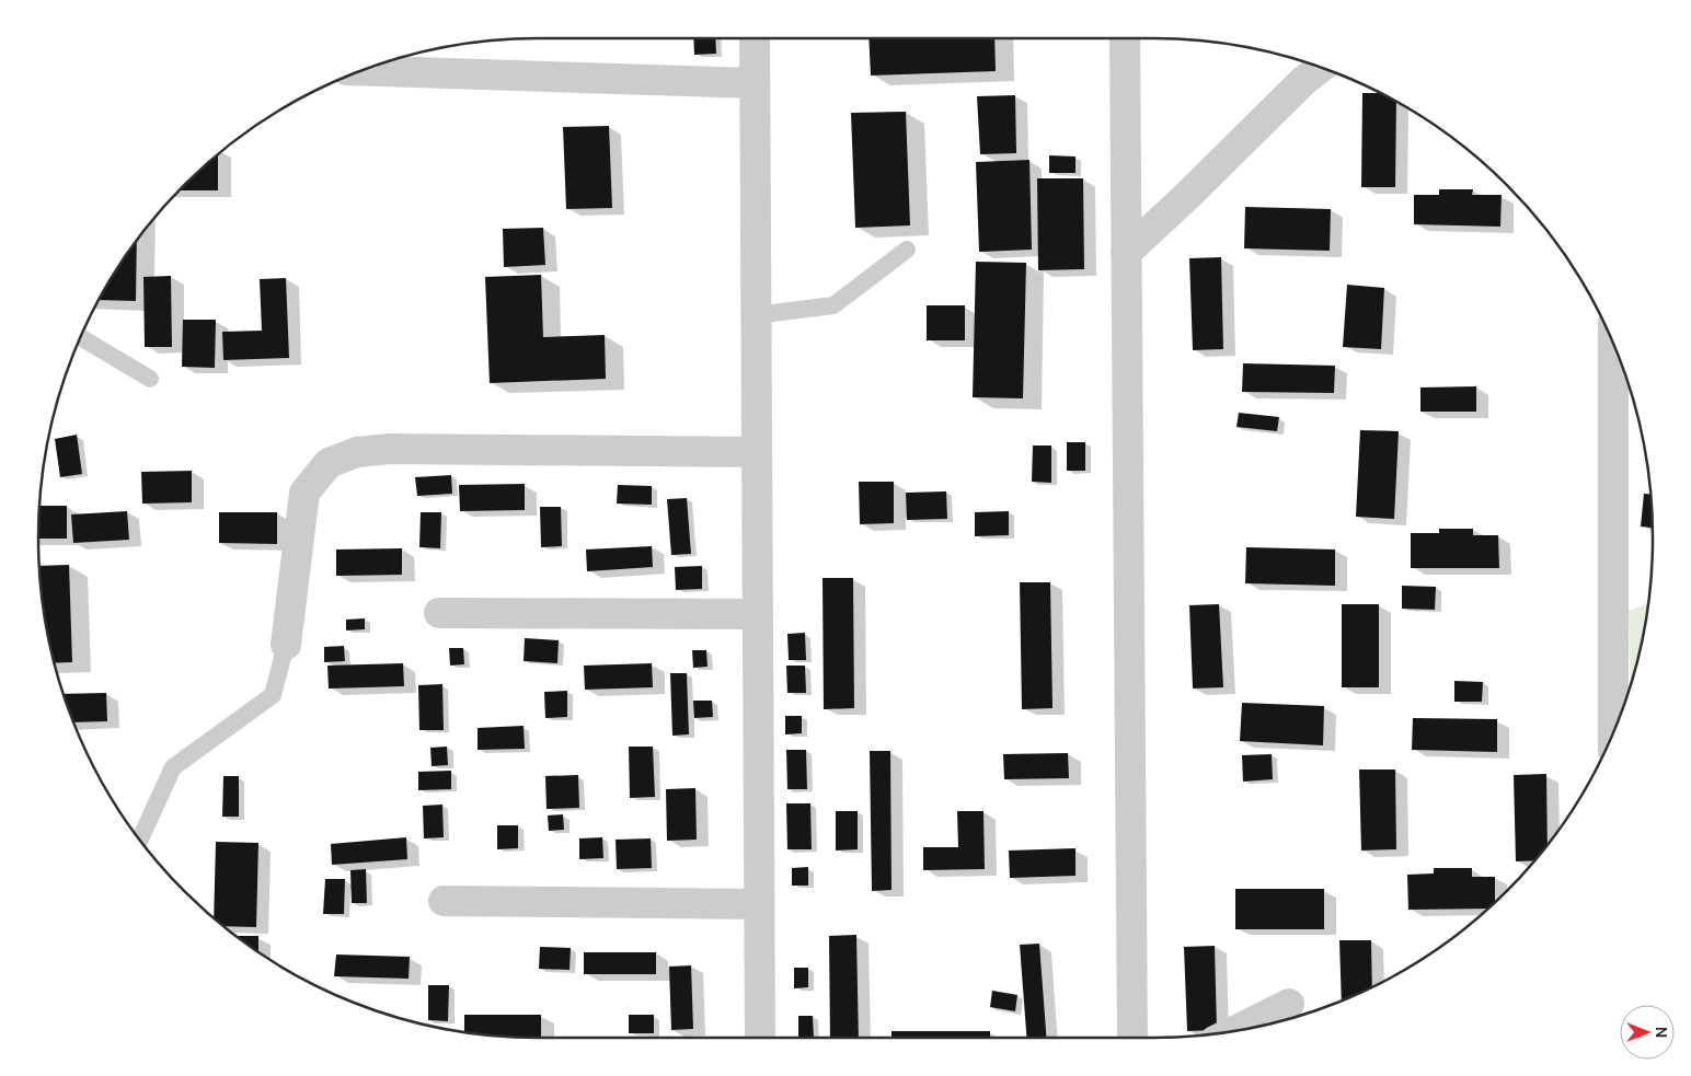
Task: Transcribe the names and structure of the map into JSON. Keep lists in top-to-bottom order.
{
  "north": "right"
}
